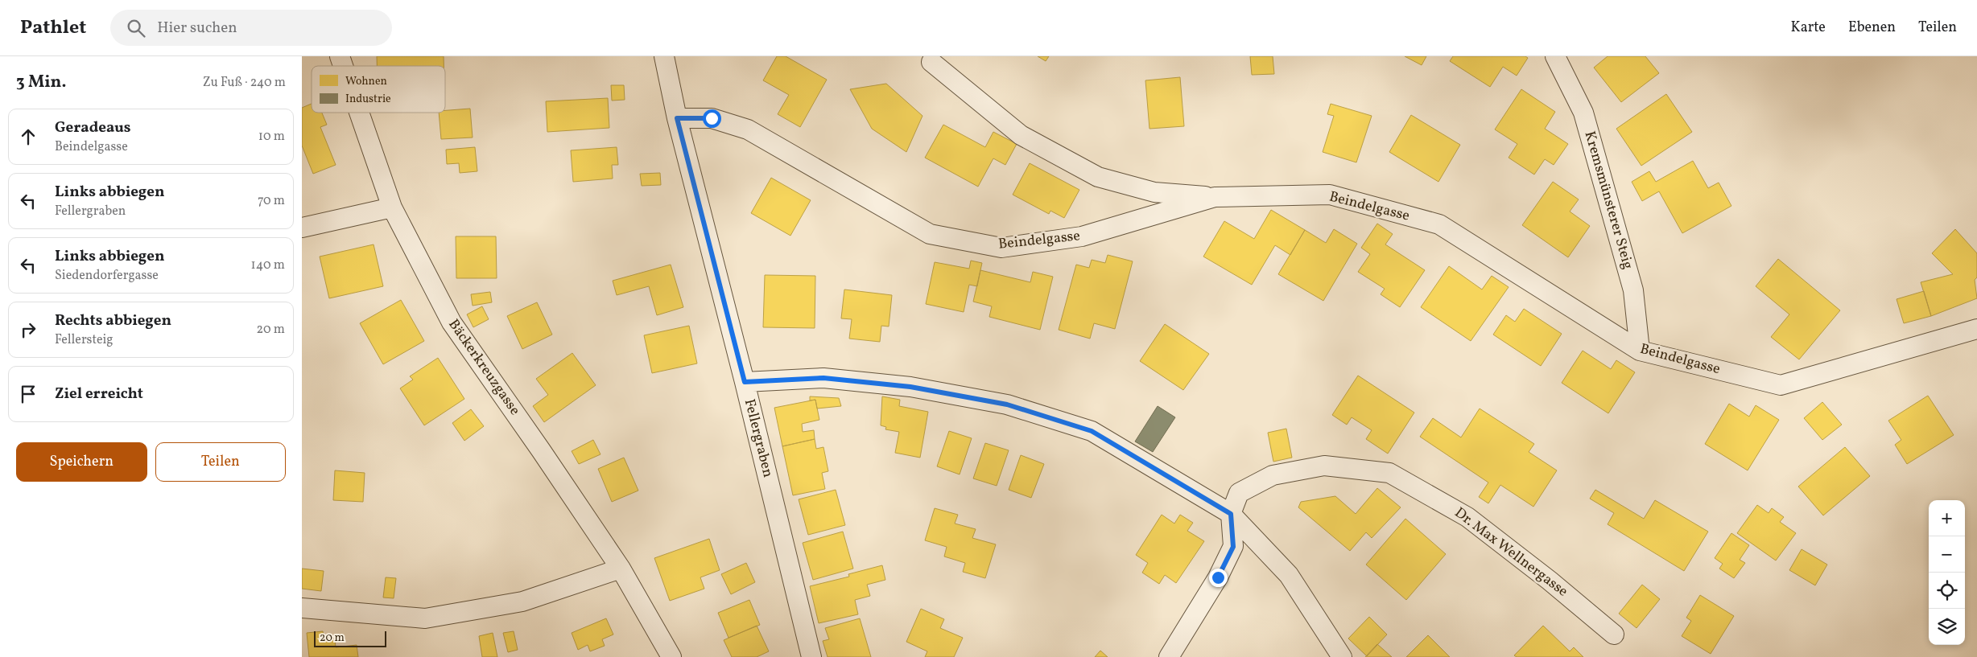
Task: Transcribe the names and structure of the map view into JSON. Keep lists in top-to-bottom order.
{
  "streets": {
    "street": [
      "Kremsmünsterer Steig",
      "Beindelgasse",
      "Bäckerkreuzgasse",
      "Fellergraben",
      "Dr. Max Wellnergasse"
    ]
  },
  "crossings": [
    ["Kremsmünsterer Steig", "Beindelgasse"],
    ["Beindelgasse", "Fellergraben"]
  ],
  "legend": ["Wohnen", "Industrie"],
  "scale_bar": "20 m",
  "page": {
    "header": "Pathlet",
    "search": "Hier suchen",
    "nav": ["Karte", "Ebenen", "Teilen"],
    "heading": ["3 Min.", "Zu Fuß · 240 m"],
    "list": [
      ["Geradeaus", "Beindelgasse", "10 m"],
      ["Links abbiegen", "Fellergraben", "70 m"],
      ["Links abbiegen", "Siedendorfergasse", "140 m"],
      ["Rechts abbiegen", "Fellersteig", "20 m"],
      "Ziel erreicht"
    ],
    "buttons": ["Speichern", "Teilen"],
    "map_buttons": ["+", "−"],
    "scale": "20 m"
  }
}
